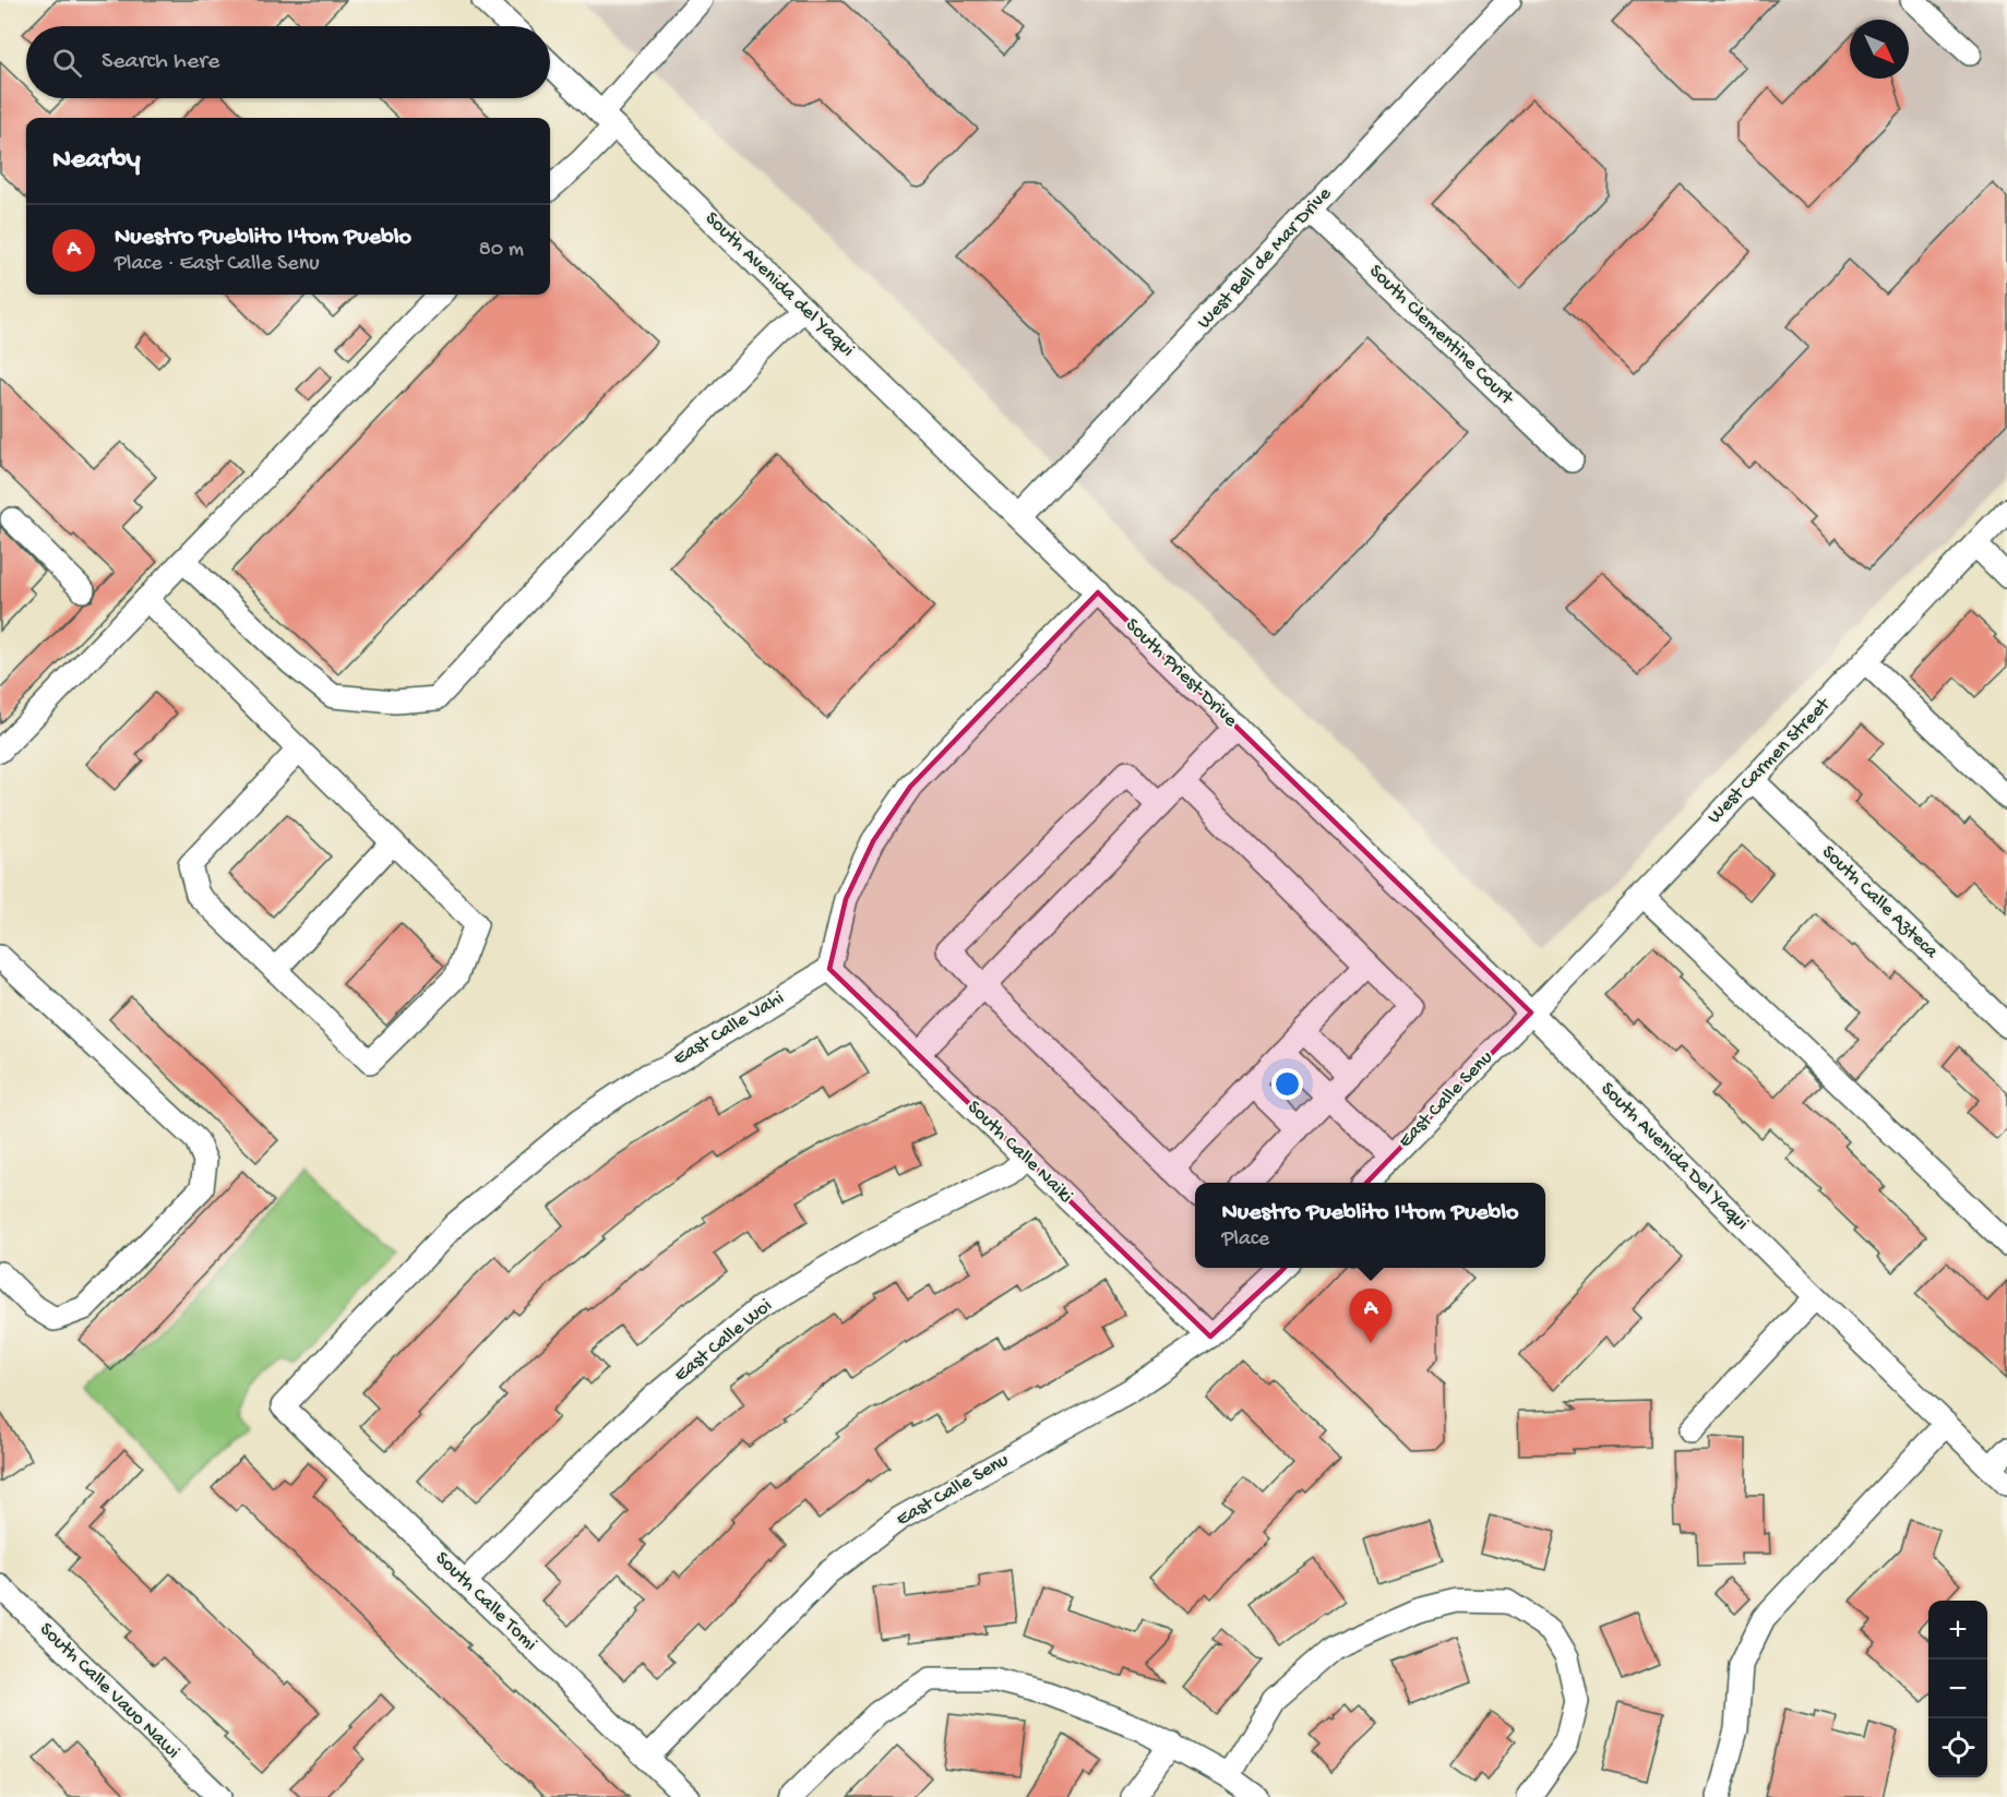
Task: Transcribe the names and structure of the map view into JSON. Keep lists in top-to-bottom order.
{
  "streets": {
    "street": [
      "West Bell de Mar Drive",
      "South Avenida del Yaqui",
      "South Clementine Court",
      "South Priest Drive",
      "West Carmen Street",
      "South Calle Azteca",
      "East Calle Vahi",
      "East Calle Senu",
      "South Calle Naiki",
      "South Avenida Del Yaqui",
      "East Calle Woi",
      "South Calle Tomi",
      "South Calle Vauo Nawi"
    ]
  },
  "crossings": [
    ["West Bell de Mar Drive", "South Avenida del Yaqui"],
    ["West Bell de Mar Drive", "South Clementine Court"],
    ["West Bell de Mar Drive", "South Priest Drive"],
    ["South Avenida del Yaqui", "South Priest Drive"],
    ["South Priest Drive", "South Avenida Del Yaqui"],
    ["West Carmen Street", "South Calle Azteca"],
    ["West Carmen Street", "East Calle Senu"],
    ["West Carmen Street", "South Avenida Del Yaqui"],
    ["East Calle Vahi", "South Calle Naiki"],
    ["East Calle Vahi", "South Calle Tomi"],
    ["East Calle Senu", "South Calle Naiki"],
    ["East Calle Senu", "South Avenida Del Yaqui"],
    ["East Calle Senu", "South Calle Tomi"],
    ["South Calle Naiki", "East Calle Woi"],
    ["East Calle Woi", "South Calle Tomi"]
  ],
  "north": "bottom right",
  "page": {
    "search": "Search here",
    "heading": "Nearby",
    "list": [
      {
        "mark": "A",
        "name": "Nuestro Pueblito I'tom Pueblo",
        "note": "Place · East Calle Senu",
        "value": "80 m"
      }
    ],
    "popup": ["Nuestro Pueblito I'tom Pueblo", "Place"],
    "pins": "A",
    "map_buttons": ["+", "−"]
  }
}
